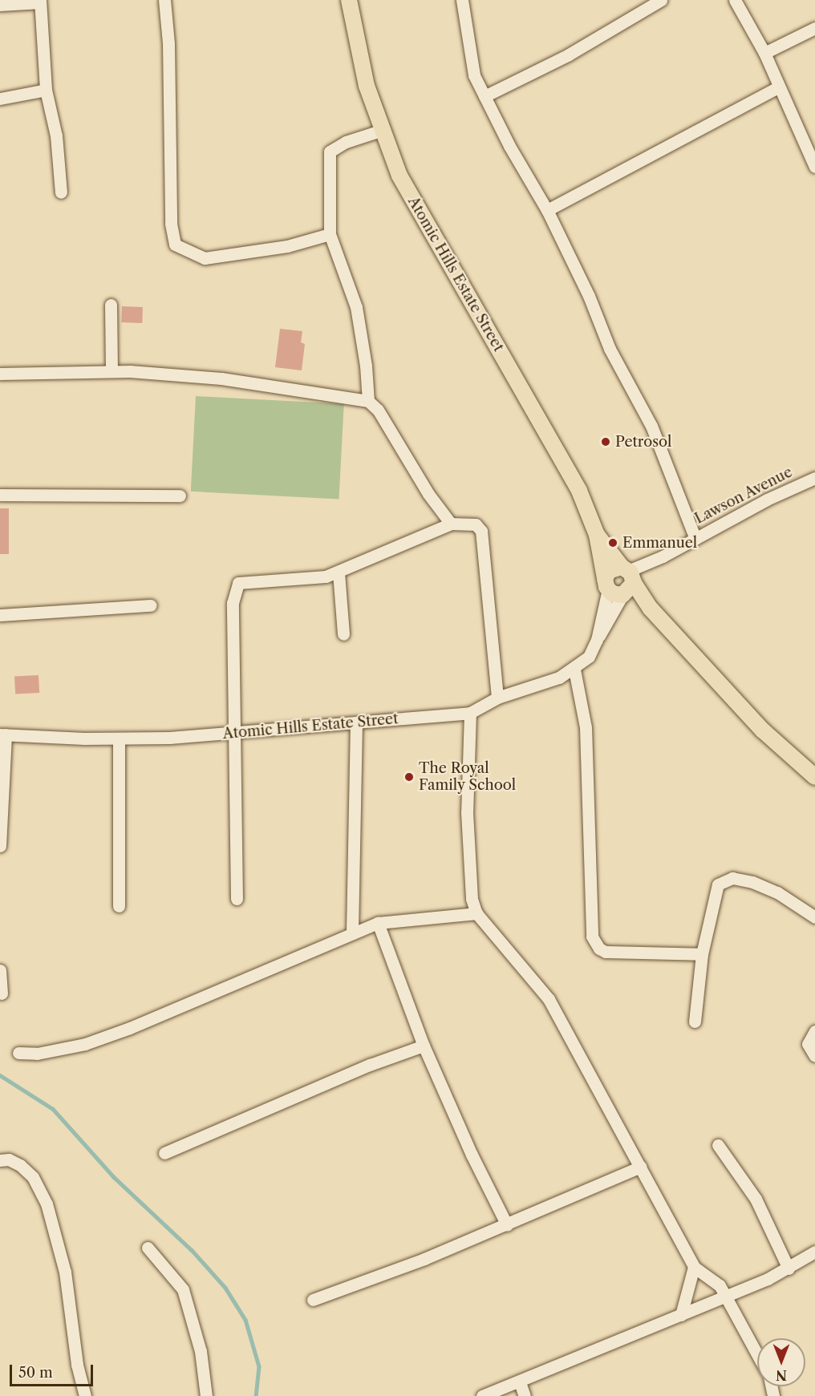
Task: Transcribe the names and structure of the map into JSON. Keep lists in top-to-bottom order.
{
  "streets": {
    "main road": ["Atomic Hills Estate Street"],
    "street": ["Lawson Avenue"]
  },
  "crossings": [
    ["Atomic Hills Estate Street", "Lawson Avenue"]
  ],
  "places": ["Petrosol", "Emmanuel", "The Royal Family School"],
  "scale_bar": "50 m",
  "north": "bottom"
}
